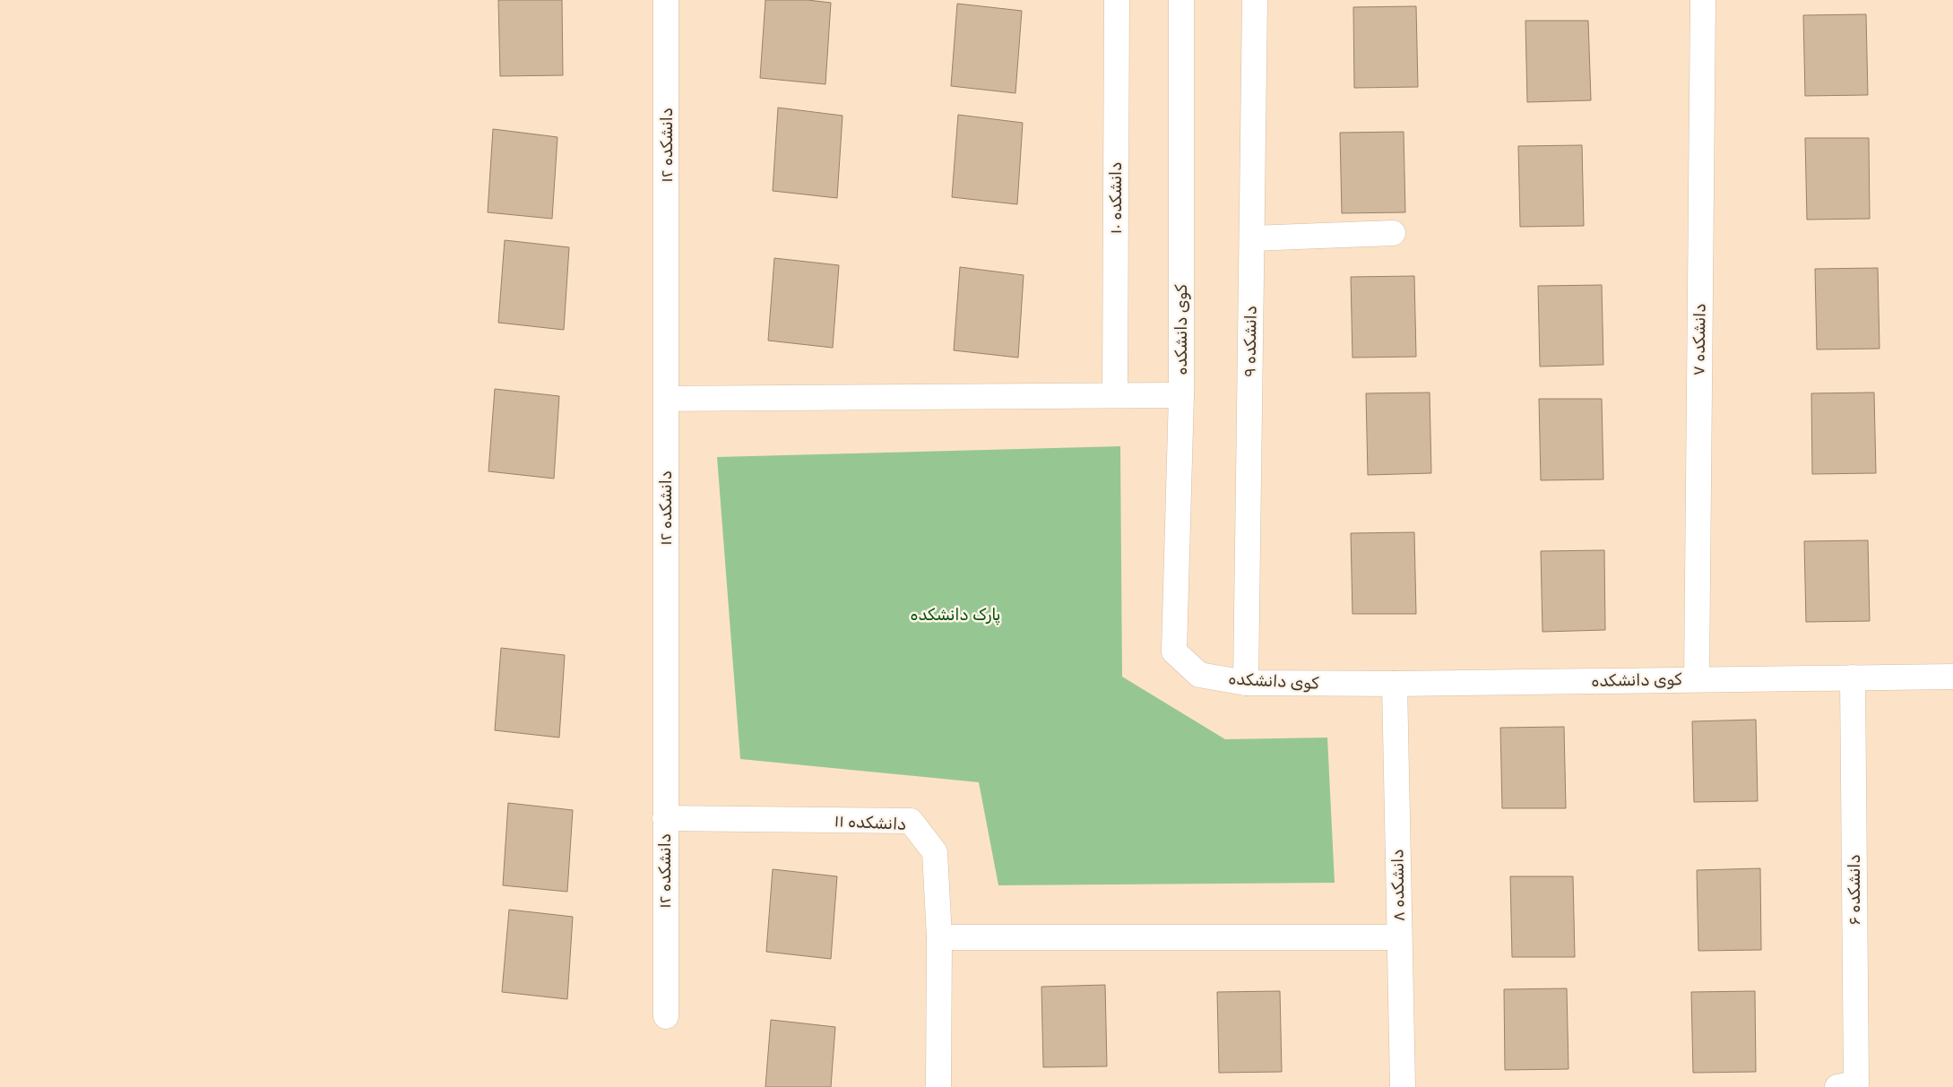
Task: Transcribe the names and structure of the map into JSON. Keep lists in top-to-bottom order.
{
  "streets": {
    "street": [
      "دانشکده ۱۲",
      "دانشکده ۱۰",
      "کوی دانشکده",
      "دانشکده ۷",
      "دانشکده ۹",
      "دانشکده ۱۱",
      "دانشکده ۸",
      "دانشکده ۶"
    ]
  },
  "crossings": [
    ["دانشکده ۱۲", "دانشکده ۱۱"],
    ["کوی دانشکده", "دانشکده ۷"],
    ["کوی دانشکده", "دانشکده ۹"],
    ["کوی دانشکده", "دانشکده ۸"],
    ["کوی دانشکده", "دانشکده ۶"]
  ],
  "parks": ["پارک دانشکده"]
}
